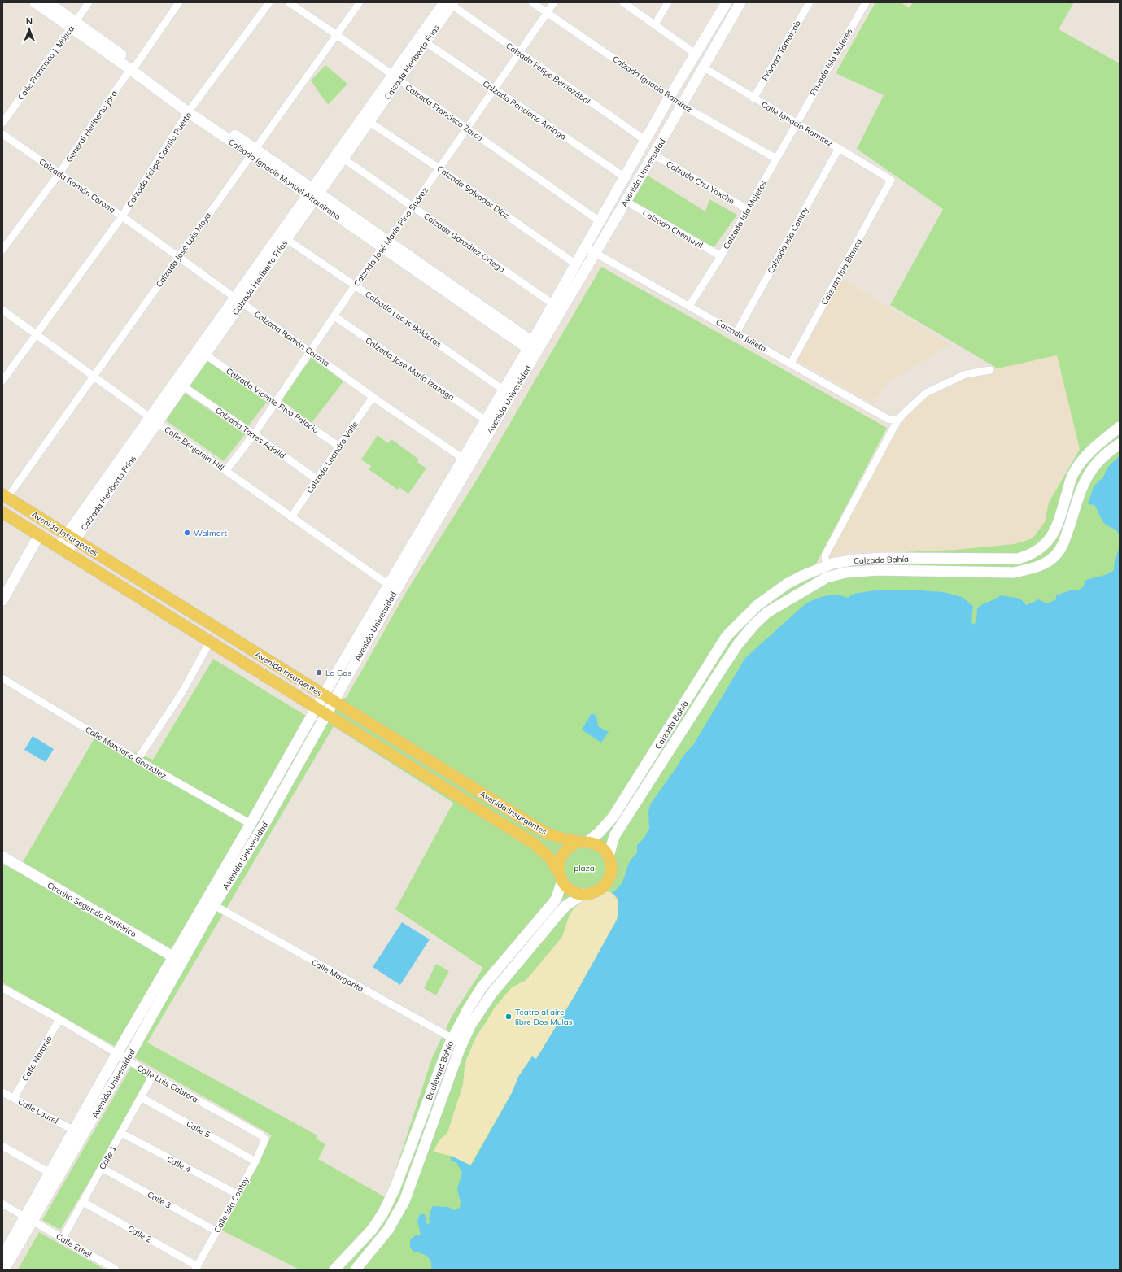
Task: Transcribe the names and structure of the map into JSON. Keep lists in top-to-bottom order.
{
  "streets": {
    "main road": [
      "Calzada Heriberto Frías",
      "Avenida Universidad",
      "Calzada Ignacio Manuel Altamirano",
      "Avenida Insurgentes",
      "Calzada Bahía",
      "Circuito Segundo Periférico",
      "Boulevard Bahía"
    ],
    "street": [
      "Privada Tamalcab",
      "Privada Isla Mujeres",
      "Calle Francisco J. Mújica",
      "Calzada Felipe Berriozábal",
      "Calzada Ignacio Ramírez",
      "Calzada Ponciano Arriaga",
      "Calzada Francisco Zarco",
      "Calle Ignacio Ramirez",
      "General Heriberto Jara",
      "Calzada Felipe Carrillo Puerto",
      "Calzada Chu Yaxche",
      "Calzada Ramón Corona",
      "Calzada Salvador Díaz",
      "Calzada Isla Mujeres",
      "Calzada Chemuyil",
      "Calzada José María Pino Suárez",
      "Calzada Isla Contoy",
      "Calzada González Ortega",
      "Calzada José Luis Moya",
      "Calzada Isla Blanca",
      "Calzada Lucas Balderas",
      "Calzada Julieta",
      "Calzada José María Izazaga",
      "Calzada Vicente Riva Palacio",
      "Calzada Torres Adalid",
      "Calle Benjamín Hill",
      "Calzada Leandro Valle",
      "Calle Marciano González",
      "Calle Margarita",
      "Calle Naranjo",
      "Calle Luis Cabrera",
      "Calle Laurel",
      "Calle 5",
      "Calle 1",
      "Calle 4",
      "Calle 3",
      "Calle Isla Contoy",
      "Calle 2",
      "Calle Ethel"
    ]
  },
  "crossings": [
    ["Privada Tamalcab", "Calle Ignacio Ramirez"],
    ["Calzada Heriberto Frías", "Calzada Felipe Berriozábal"],
    ["Calzada Heriberto Frías", "Calzada Ponciano Arriaga"],
    ["Calzada Heriberto Frías", "Calzada Francisco Zarco"],
    ["Calzada Heriberto Frías", "Calzada Ignacio Manuel Altamirano"],
    ["Calzada Heriberto Frías", "Calzada Ramón Corona"],
    ["Calzada Heriberto Frías", "Calzada Salvador Díaz"],
    ["Calzada Heriberto Frías", "Calzada González Ortega"],
    ["Calzada Heriberto Frías", "Calzada Lucas Balderas"],
    ["Calzada Heriberto Frías", "Calzada Vicente Riva Palacio"],
    ["Calzada Heriberto Frías", "Calzada Torres Adalid"],
    ["Calzada Heriberto Frías", "Calle Benjamín Hill"],
    ["Calzada Heriberto Frías", "Avenida Insurgentes"],
    ["Privada Isla Mujeres", "Calle Ignacio Ramirez"],
    ["Privada Isla Mujeres", "Calzada Isla Mujeres"],
    ["Calle Francisco J. Mújica", "Calzada Ignacio Manuel Altamirano"],
    ["Calzada Felipe Berriozábal", "Avenida Universidad"],
    ["Calzada Felipe Berriozábal", "Calzada José María Pino Suárez"],
    ["Calzada Ignacio Ramírez", "Avenida Universidad"],
    ["Calzada Ignacio Ramírez", "Calzada Isla Mujeres"],
    ["Calzada Ignacio Ramírez", "Calzada José María Pino Suárez"],
    ["Calzada Ponciano Arriaga", "Avenida Universidad"],
    ["Calzada Ponciano Arriaga", "Calzada José María Pino Suárez"],
    ["Calzada Francisco Zarco", "Avenida Universidad"],
    ["Calzada Francisco Zarco", "Calzada José María Pino Suárez"],
    ["Calzada Francisco Zarco", "Calzada José Luis Moya"],
    ["Calle Ignacio Ramirez", "Avenida Universidad"],
    ["Calle Ignacio Ramirez", "Calzada Isla Mujeres"],
    ["Calle Ignacio Ramirez", "Calzada Isla Contoy"],
    ["Calle Ignacio Ramirez", "Calzada Isla Blanca"],
    ["General Heriberto Jara", "Calzada Ignacio Manuel Altamirano"],
    ["General Heriberto Jara", "Calzada Ramón Corona"],
    ["Calzada Felipe Carrillo Puerto", "Calzada Ignacio Manuel Altamirano"],
    ["Calzada Felipe Carrillo Puerto", "Calzada Ramón Corona"],
    ["Calzada Felipe Carrillo Puerto", "Calle Benjamín Hill"],
    ["Avenida Universidad", "Calzada Ignacio Manuel Altamirano"],
    ["Avenida Universidad", "Calzada Chu Yaxche"],
    ["Avenida Universidad", "Calzada Ramón Corona"],
    ["Avenida Universidad", "Calzada Salvador Díaz"],
    ["Avenida Universidad", "Calzada Chemuyil"],
    ["Avenida Universidad", "Calzada González Ortega"],
    ["Avenida Universidad", "Calzada Lucas Balderas"],
    ["Avenida Universidad", "Calzada Julieta"],
    ["Avenida Universidad", "Calzada José María Izazaga"],
    ["Avenida Universidad", "Calle Benjamín Hill"],
    ["Avenida Universidad", "Avenida Insurgentes"],
    ["Avenida Universidad", "Calle Marciano González"],
    ["Avenida Universidad", "Circuito Segundo Periférico"],
    ["Avenida Universidad", "Calle Margarita"],
    ["Avenida Universidad", "Calle Luis Cabrera"],
    ["Avenida Universidad", "Calle Laurel"],
    ["Avenida Universidad", "Calle Ethel"],
    ["Calzada Ignacio Manuel Altamirano", "Calzada José María Pino Suárez"],
    ["Calzada Ignacio Manuel Altamirano", "Calzada José Luis Moya"],
    ["Calzada Chu Yaxche", "Calzada Isla Mujeres"],
    ["Calzada Ramón Corona", "Calzada José María Pino Suárez"],
    ["Calzada Ramón Corona", "Calzada José Luis Moya"],
    ["Calzada Ramón Corona", "Calzada Leandro Valle"],
    ["Calzada Salvador Díaz", "Calzada José María Pino Suárez"],
    ["Calzada Isla Mujeres", "Calzada Chemuyil"],
    ["Calzada Isla Mujeres", "Calzada Julieta"],
    ["Calzada José María Pino Suárez", "Calzada González Ortega"],
    ["Calzada José María Pino Suárez", "Calzada Lucas Balderas"],
    ["Calzada José María Pino Suárez", "Calzada José María Izazaga"],
    ["Calzada José María Pino Suárez", "Calzada Vicente Riva Palacio"],
    ["Calzada José María Pino Suárez", "Calzada Torres Adalid"],
    ["Calzada José María Pino Suárez", "Calle Benjamín Hill"],
    ["Calzada Isla Contoy", "Calzada Julieta"],
    ["Calzada José Luis Moya", "Calle Benjamín Hill"],
    ["Calzada José Luis Moya", "Avenida Insurgentes"],
    ["Calzada Isla Blanca", "Calzada Julieta"],
    ["Calzada Vicente Riva Palacio", "Calzada Leandro Valle"],
    ["Calzada Torres Adalid", "Calzada Leandro Valle"],
    ["Calle Benjamín Hill", "Calzada Leandro Valle"],
    ["Avenida Insurgentes", "Calzada Bahía"],
    ["Avenida Insurgentes", "Boulevard Bahía"],
    ["Calzada Bahía", "Boulevard Bahía"],
    ["Calle Margarita", "Boulevard Bahía"],
    ["Calle Naranjo", "Calle Luis Cabrera"],
    ["Calle Naranjo", "Calle Laurel"],
    ["Calle Luis Cabrera", "Calle 1"],
    ["Calle Luis Cabrera", "Calle Isla Contoy"],
    ["Calle 5", "Calle 1"],
    ["Calle 5", "Calle Isla Contoy"],
    ["Calle 1", "Calle 4"],
    ["Calle 1", "Calle 3"],
    ["Calle 1", "Calle 2"],
    ["Calle 1", "Calle Ethel"],
    ["Calle 4", "Calle Isla Contoy"],
    ["Calle 3", "Calle Isla Contoy"],
    ["Calle Isla Contoy", "Calle 2"]
  ],
  "parks": ["plaza"],
  "places": ["Walmart", "La Gas", "Teatro al aire libre Dos Mulas"],
  "north": "top"
}
